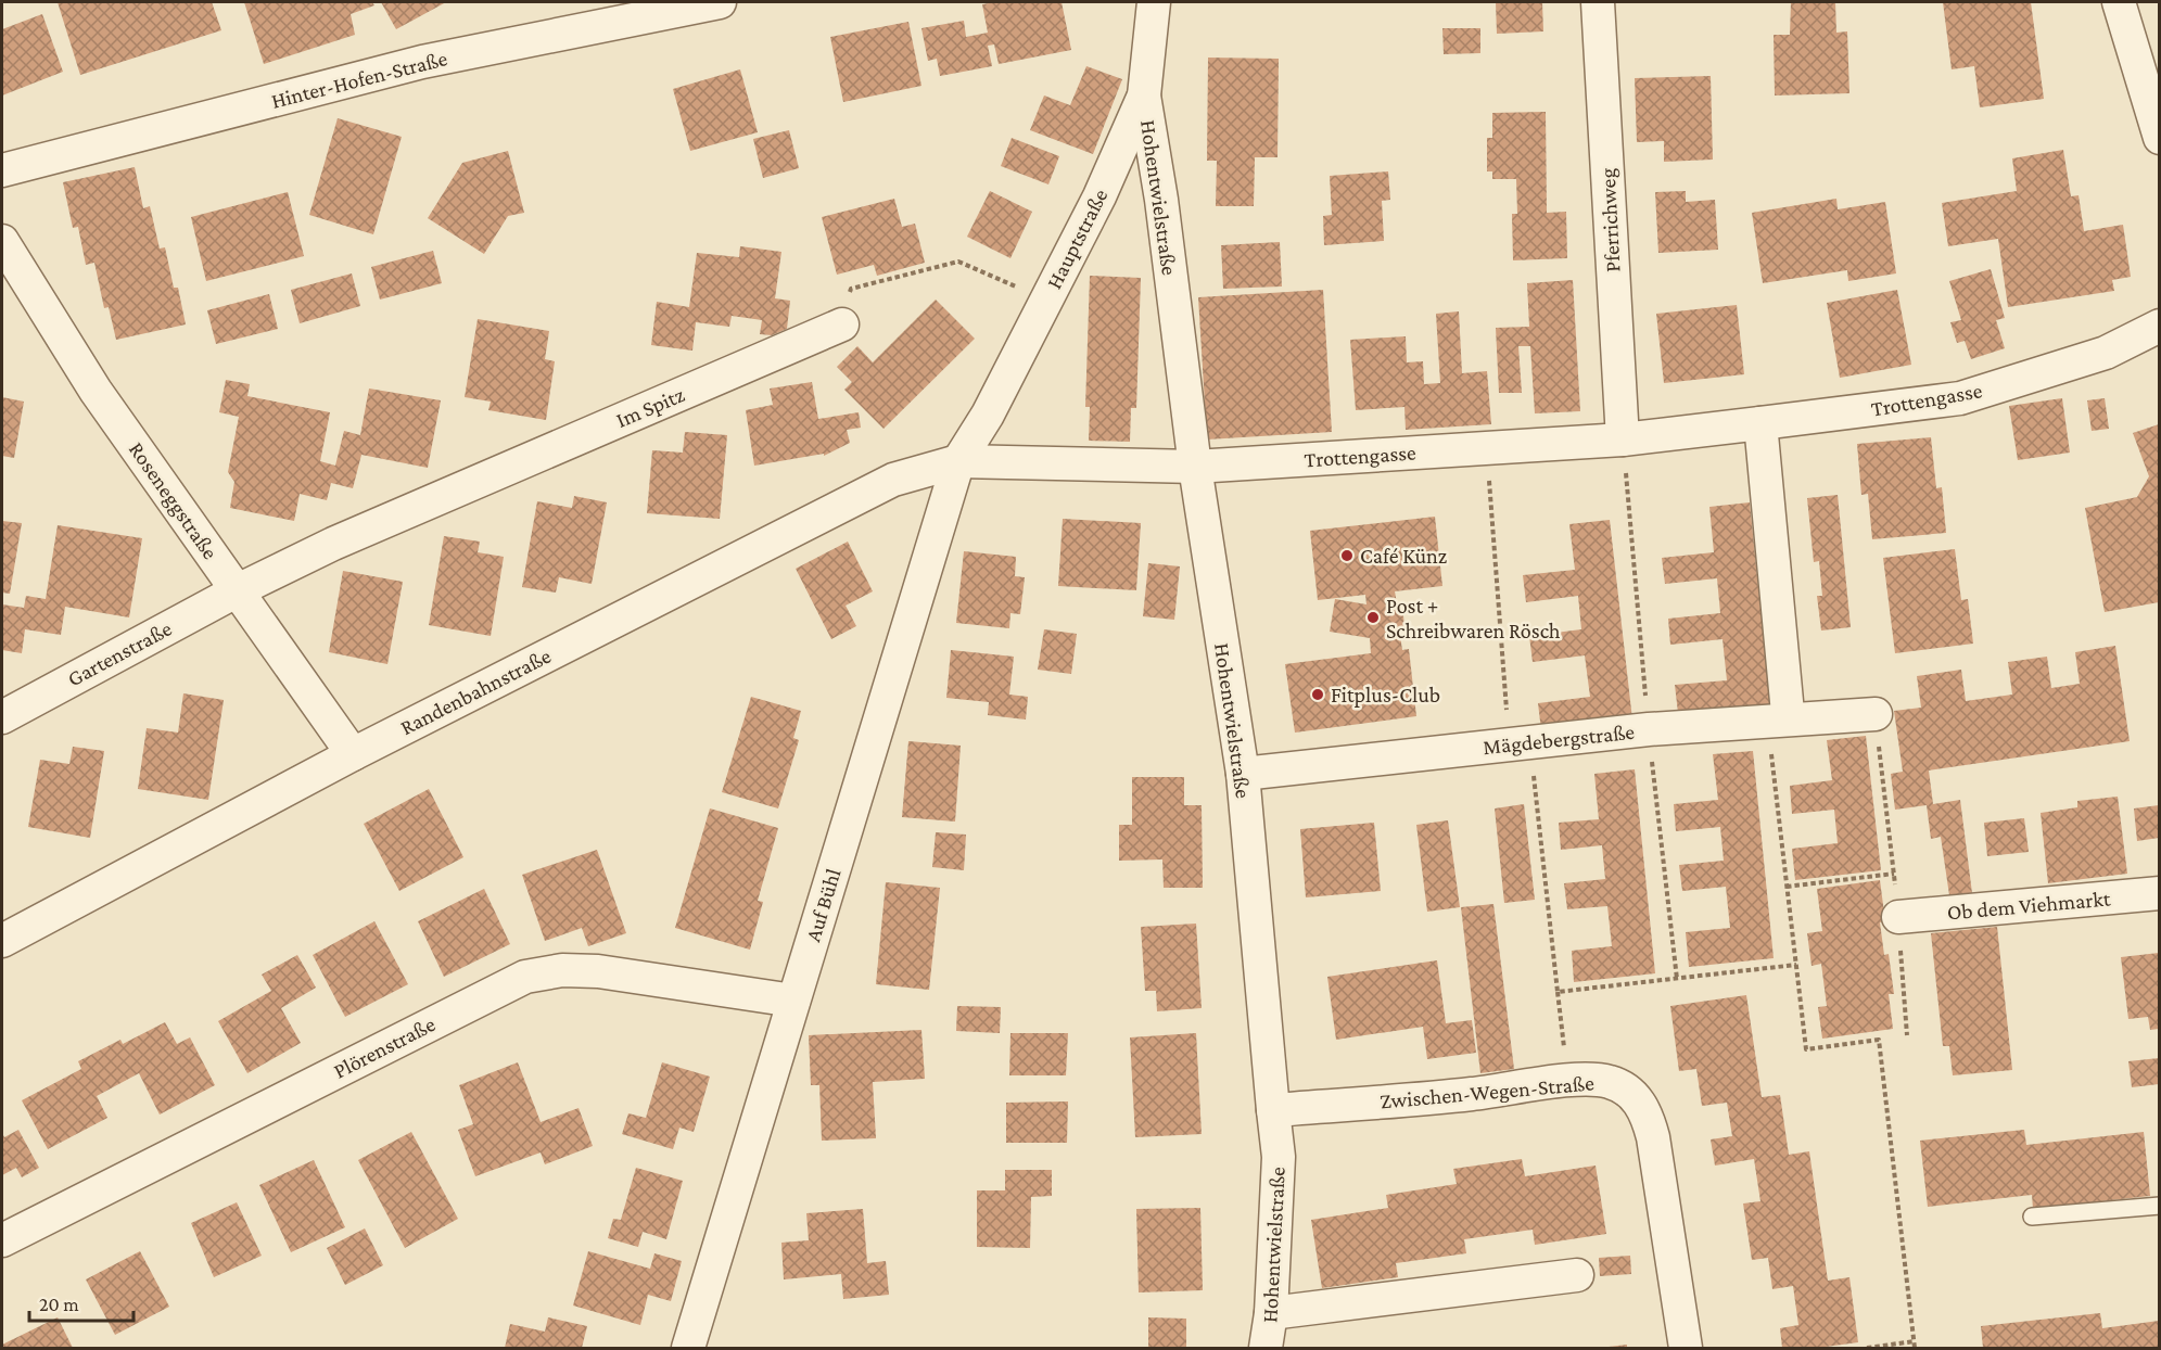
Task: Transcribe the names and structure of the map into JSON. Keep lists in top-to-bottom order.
{
  "streets": {
    "street": [
      "Hinter-Hofen-Straße",
      "Hohentwielstraße",
      "Pferrichweg",
      "Hauptstraße",
      "Trottengasse",
      "Im Spitz",
      "Roseneggstraße",
      "Gartenstraße",
      "Randenbahnstraße",
      "Mägdebergstraße",
      "Auf Bühl",
      "Ob dem Viehmarkt",
      "Plörenstraße",
      "Zwischen-Wegen-Straße"
    ]
  },
  "crossings": [
    ["Hohentwielstraße", "Hauptstraße"],
    ["Hohentwielstraße", "Trottengasse"],
    ["Hohentwielstraße", "Mägdebergstraße"],
    ["Hohentwielstraße", "Zwischen-Wegen-Straße"],
    ["Pferrichweg", "Trottengasse"],
    ["Hauptstraße", "Trottengasse"],
    ["Hauptstraße", "Randenbahnstraße"],
    ["Hauptstraße", "Auf Bühl"],
    ["Trottengasse", "Randenbahnstraße"],
    ["Trottengasse", "Auf Bühl"],
    ["Im Spitz", "Roseneggstraße"],
    ["Im Spitz", "Gartenstraße"],
    ["Roseneggstraße", "Gartenstraße"],
    ["Roseneggstraße", "Randenbahnstraße"],
    ["Randenbahnstraße", "Auf Bühl"],
    ["Auf Bühl", "Plörenstraße"]
  ],
  "places": ["Café Künz", "Post + Schreibwaren Rösch", "Fitplus-Club"],
  "scale_bar": "20 m"
}
